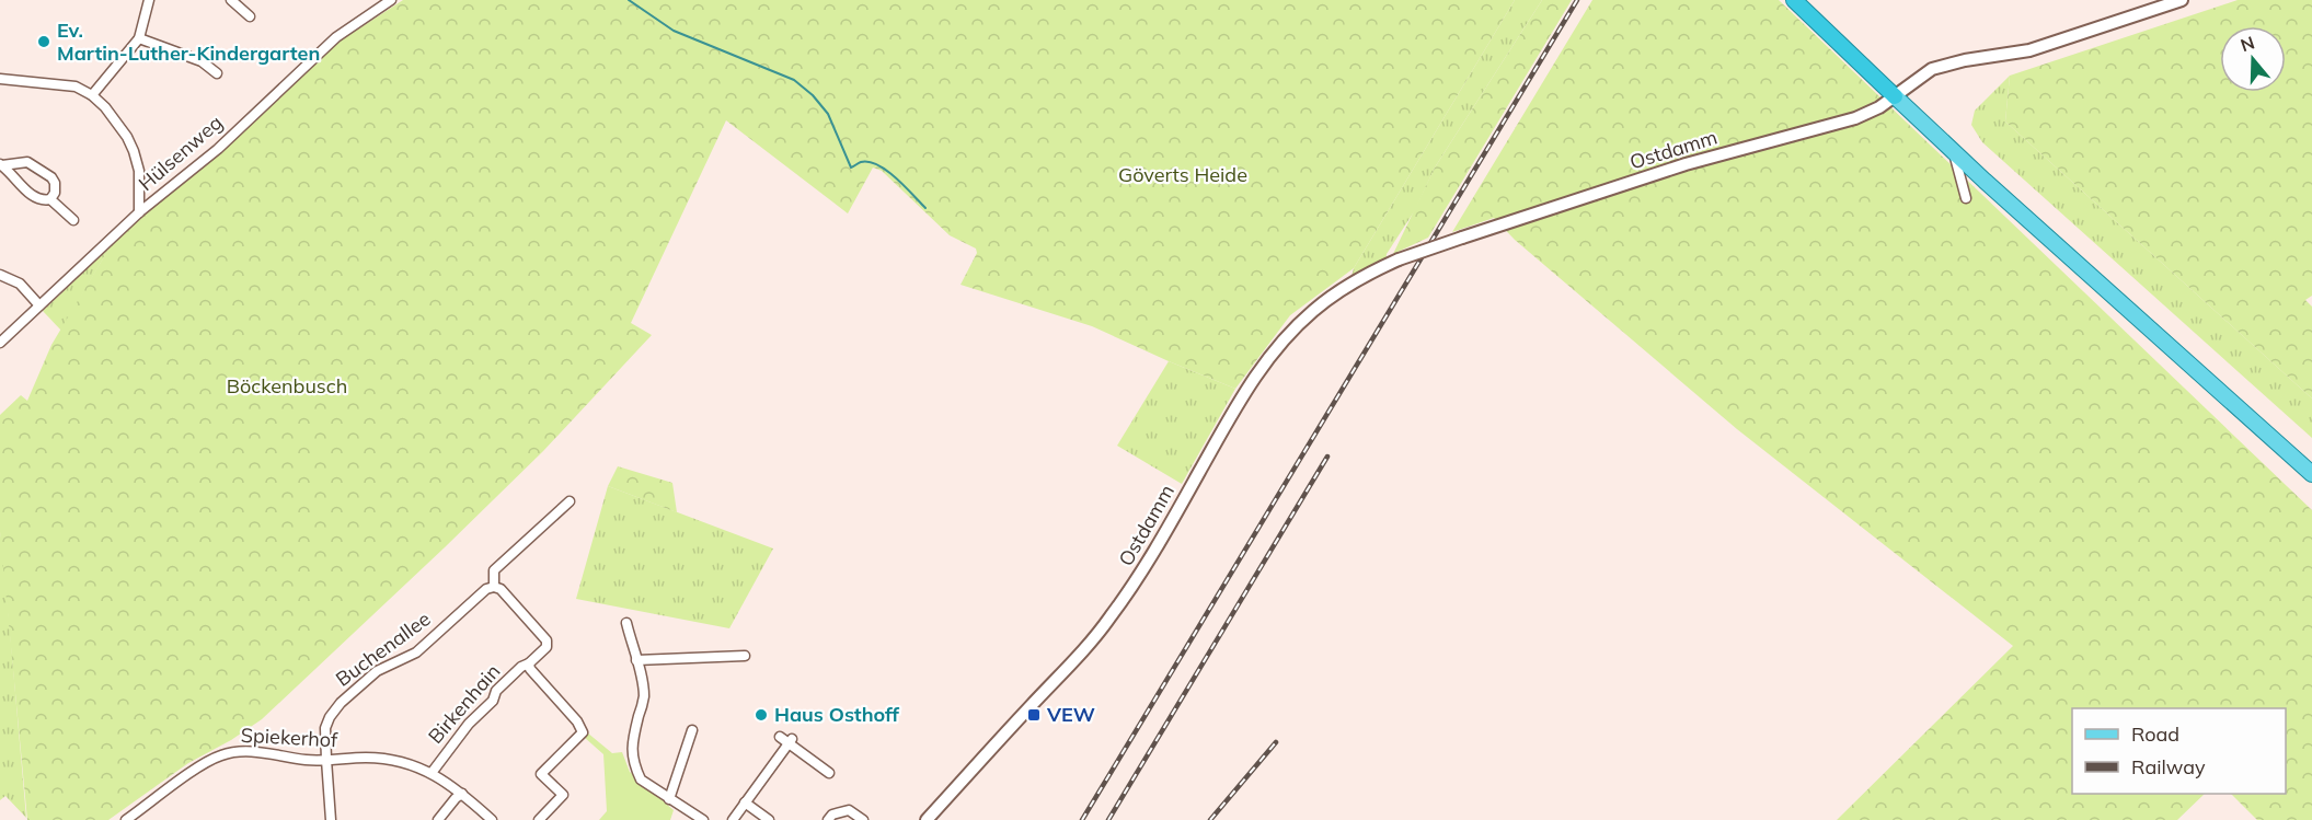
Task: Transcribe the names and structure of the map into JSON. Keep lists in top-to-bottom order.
{
  "streets": {
    "street": [
      "Ostdamm",
      "Hülsenweg",
      "Buchenallee",
      "Birkenhain",
      "Spiekerhof"
    ]
  },
  "crossings": [
    ["Buchenallee", "Birkenhain"],
    ["Buchenallee", "Spiekerhof"],
    ["Birkenhain", "Spiekerhof"]
  ],
  "parks": ["Göverts Heide", "Böckenbusch"],
  "places": {
    "other": ["Ev. Martin-Luther-Kindergarten", "Haus Osthoff"],
    "transit": ["VEW"]
  },
  "legend": ["Road", "Railway"],
  "north": "top"
}
